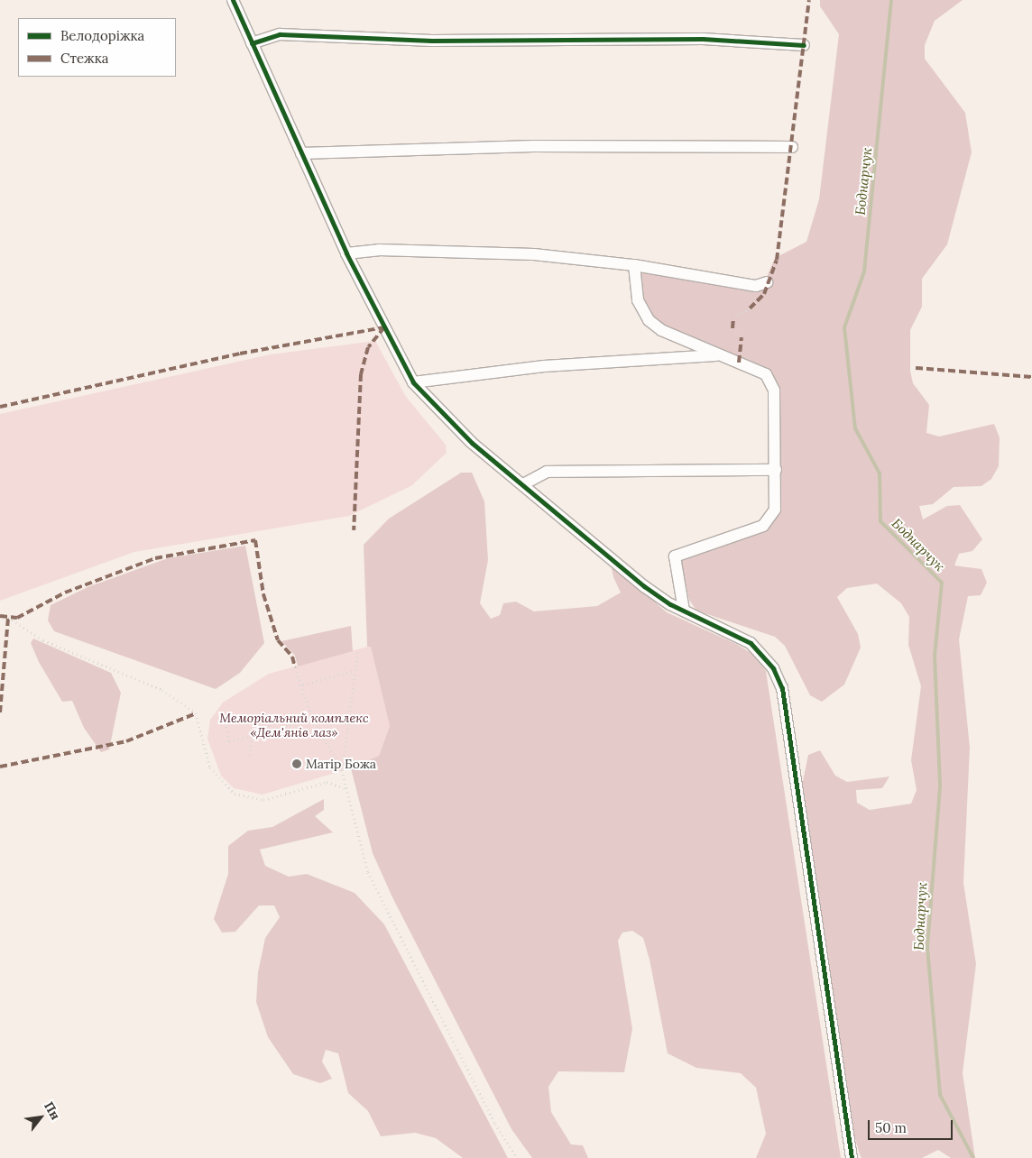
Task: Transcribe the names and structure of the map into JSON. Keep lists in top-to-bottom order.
{
  "water": ["Боднарчук"],
  "parks": ["Меморіальний комплекс «Дем'янів лаз»"],
  "places": ["Матір Божа"],
  "legend": ["Велодоріжка", "Стежка"],
  "scale_bar": "50 m",
  "north": "top right"
}
